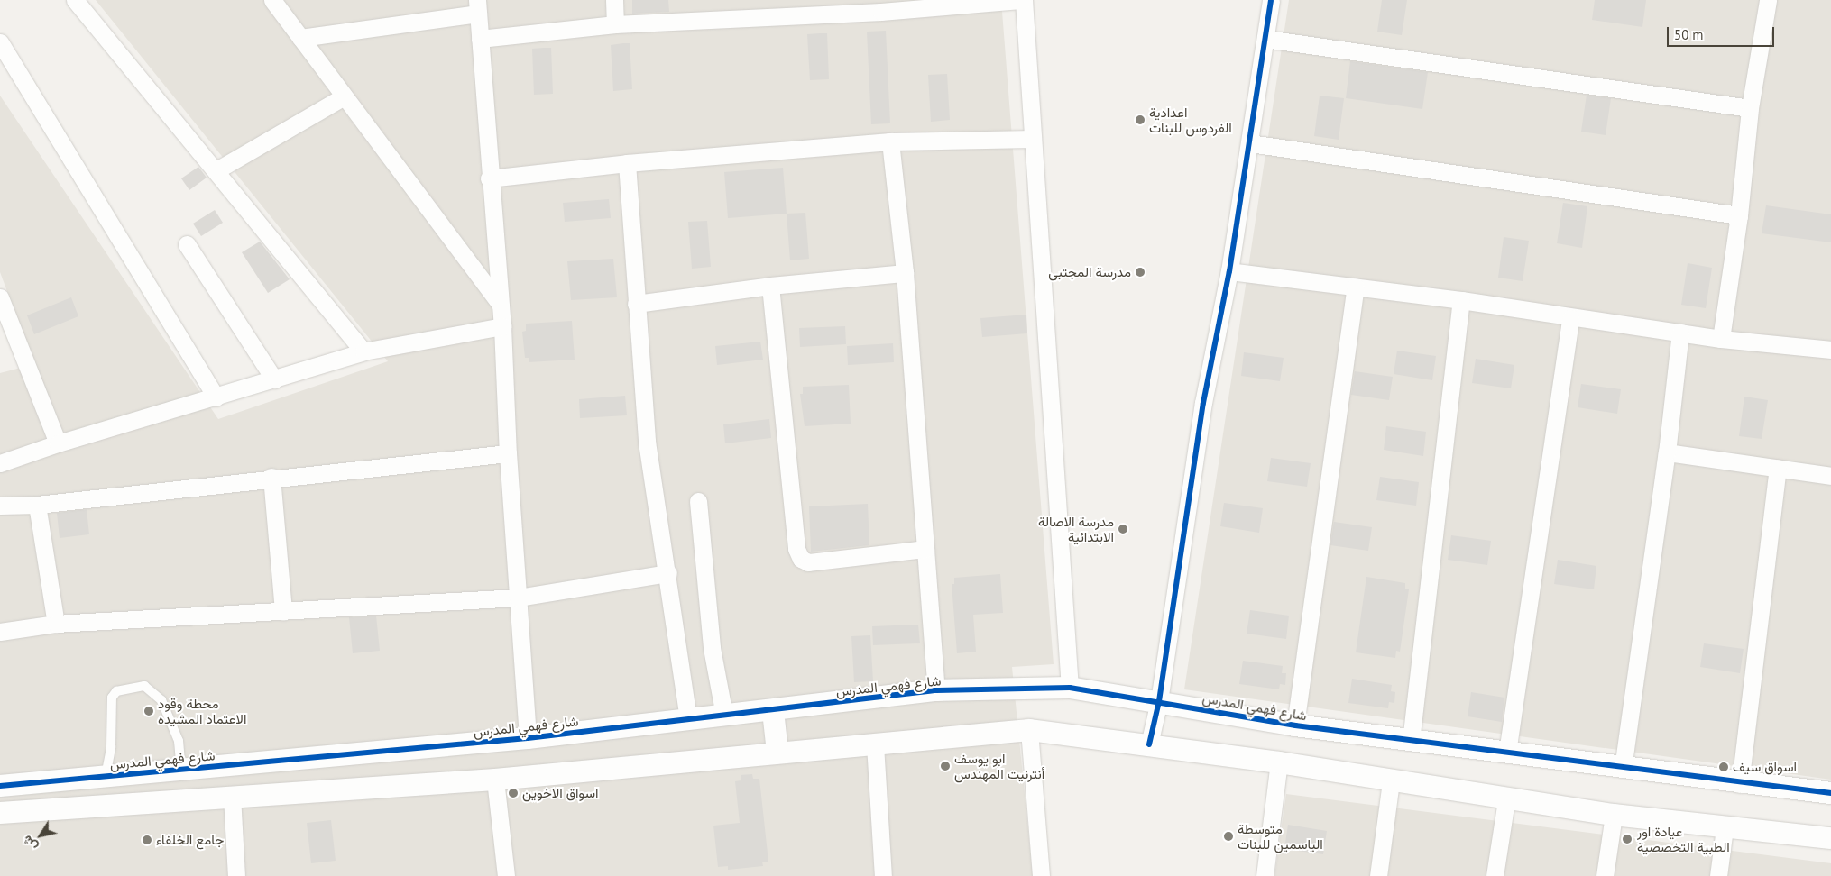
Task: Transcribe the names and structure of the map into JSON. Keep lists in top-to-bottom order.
{
  "streets": {
    "street": ["شارع فهمي المدرس"]
  },
  "places": [
    "اعدادية الفردوس للبنات",
    "مدرسة المجتبى",
    "مدرسة الاصالة الابتدائية",
    "محطة وقود الاعتماد المشيده",
    "ابو يوسف أنترنيت المهندس",
    "اسواق سيف",
    "اسواق الاخوين",
    "متوسطة الياسمين للبنات",
    "عيادة اور الطبية التخصصية",
    "جامع الخلفاء"
  ],
  "scale_bar": "50 m",
  "north": "bottom left"
}
